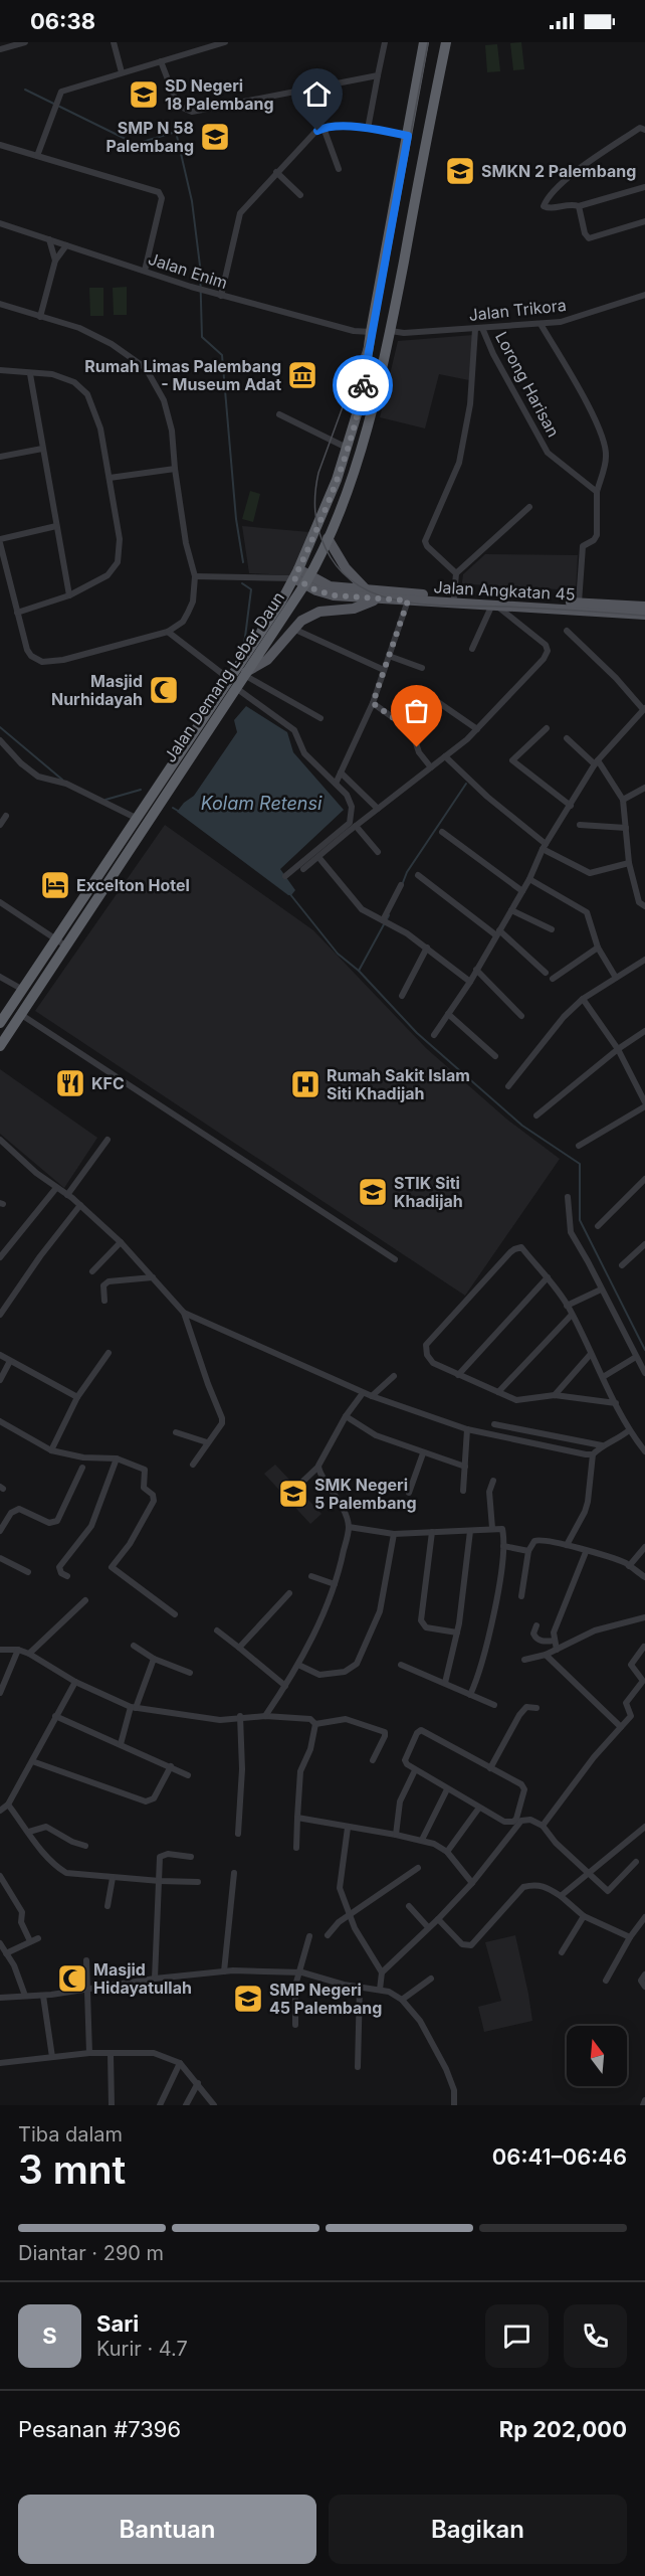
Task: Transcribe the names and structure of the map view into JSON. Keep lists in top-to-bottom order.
{
  "streets": {
    "highway": ["Jalan Demang Lebar Daun"],
    "main road": ["Jalan Angkatan 45"],
    "street": ["Jalan Enim", "Jalan Trikora", "Lorong Harisan"]
  },
  "crossings": [
    ["Jalan Enim", "Jalan Demang Lebar Daun"],
    ["Jalan Trikora", "Lorong Harisan"],
    ["Jalan Trikora", "Jalan Demang Lebar Daun"],
    ["Jalan Angkatan 45", "Jalan Demang Lebar Daun"]
  ],
  "water": ["Kolam Retensi"],
  "places": {
    "school or university": [
      "SD Negeri 18 Palembang",
      "SMP N 58 Palembang",
      "SMKN 2 Palembang",
      "STIK Siti Khadijah",
      "SMK Negeri 5 Palembang",
      "SMP Negeri 45 Palembang"
    ],
    "museum": ["Rumah Limas Palembang - Museum Adat"],
    "mosque": ["Masjid Nurhidayah", "Masjid Hidayatullah"],
    "hotel": ["Excelton Hotel"],
    "restaurant": ["KFC"],
    "hospital": ["Rumah Sakit Islam Siti Khadijah"]
  },
  "north": "top",
  "page": {
    "status": "06:38",
    "heading": ["3 mnt", "Tiba dalam", "06:41–06:46"],
    "panel": [
      "Sari",
      "Kurir · 4.7",
      "Pesanan #7396",
      "Rp 202,000"
    ],
    "bar": "Diantar · 290 m",
    "round": "S",
    "buttons": ["Bantuan", "Bagikan"]
  }
}
